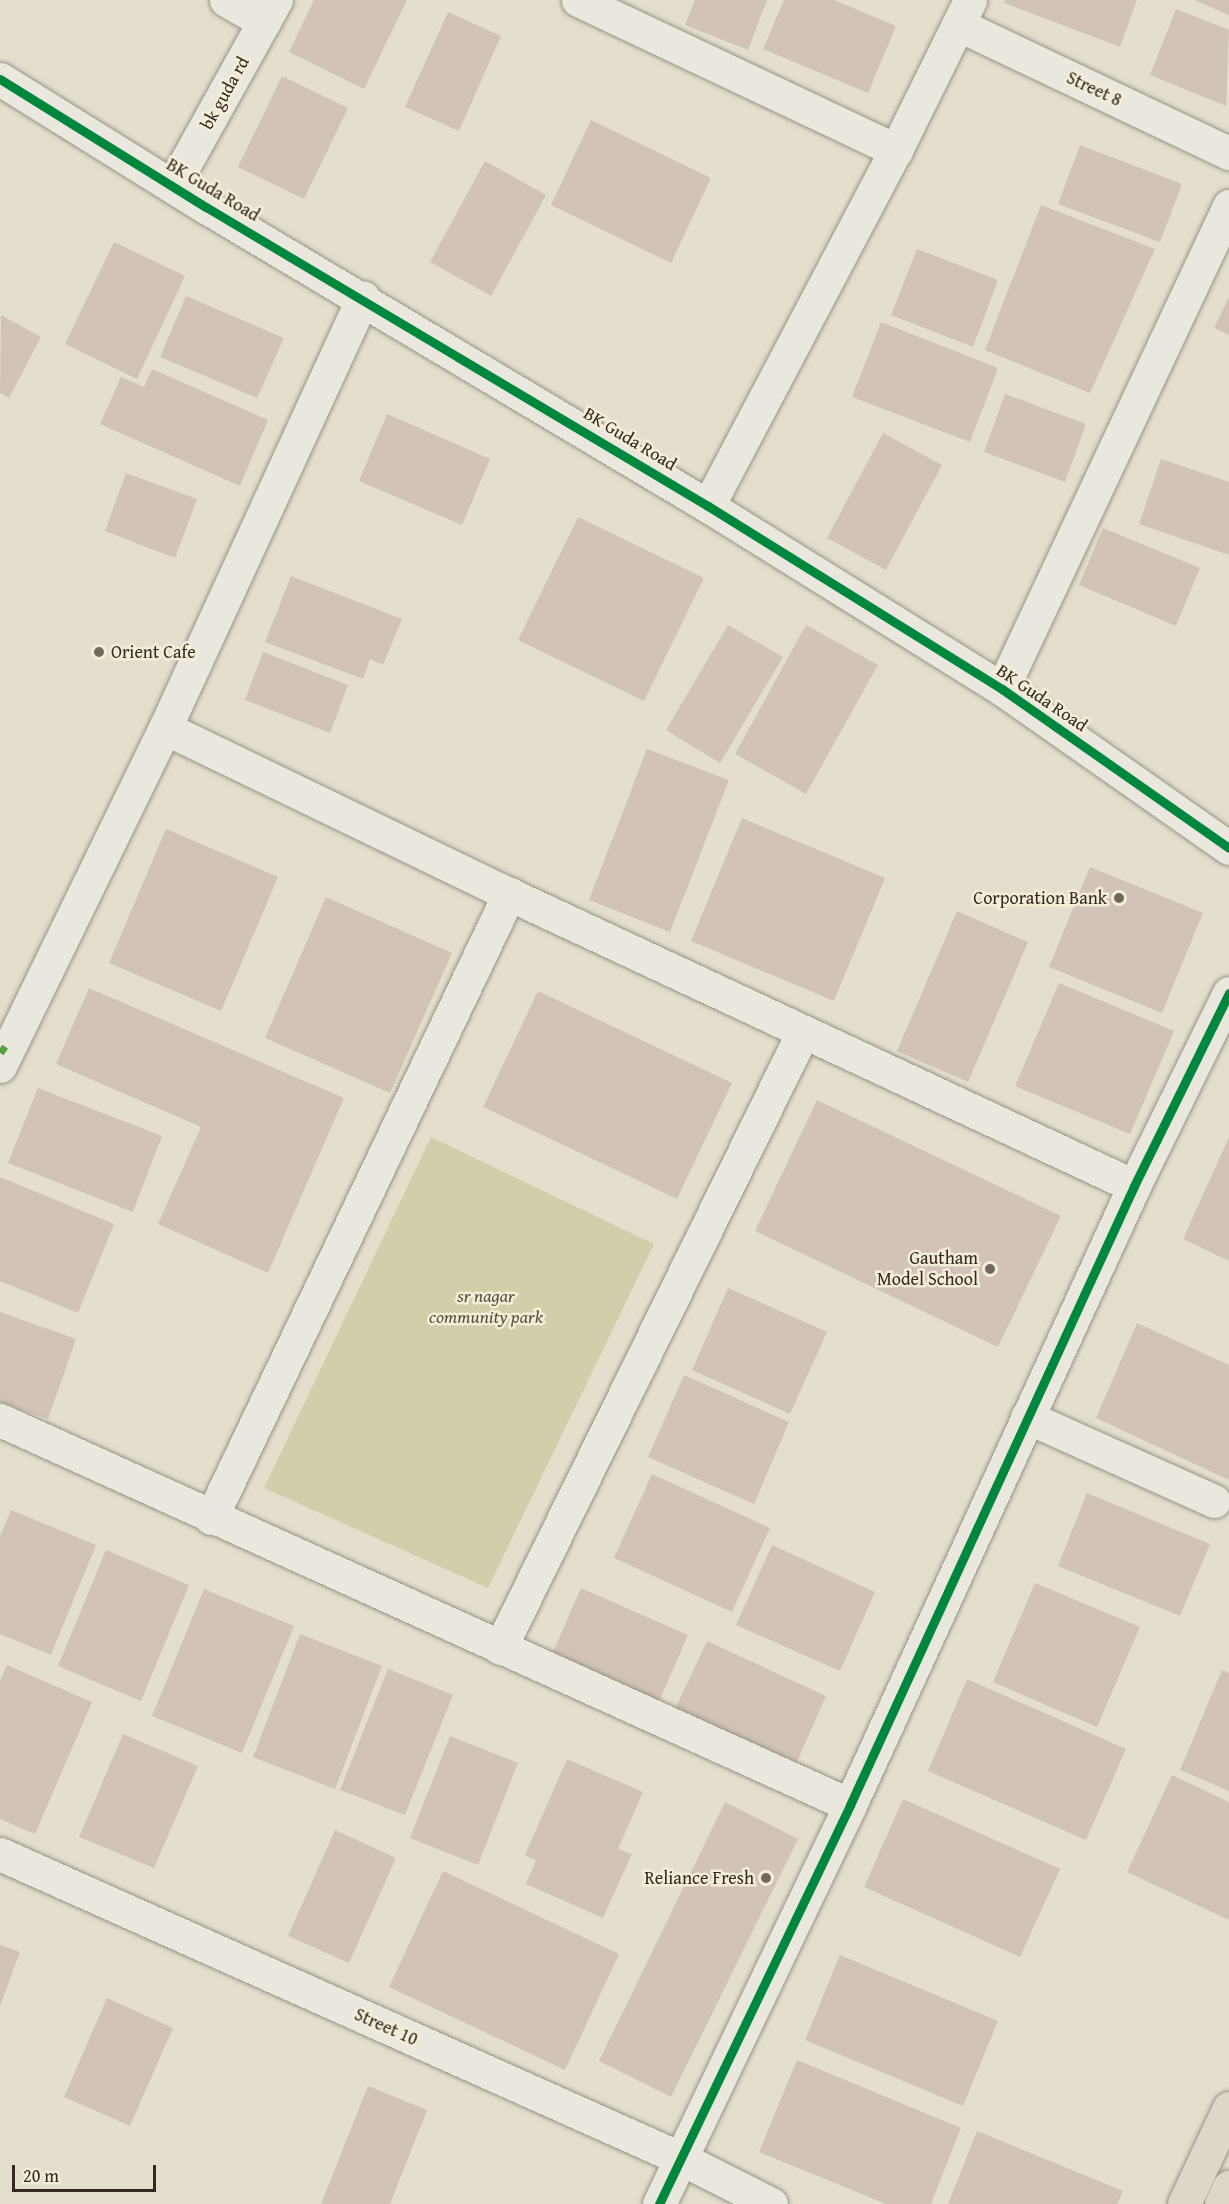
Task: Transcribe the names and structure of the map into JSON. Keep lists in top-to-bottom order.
{
  "streets": {
    "street": [
      "Street 8",
      "bk guda rd",
      "BK Guda Road",
      "Street 10"
    ]
  },
  "crossings": [
    ["bk guda rd", "BK Guda Road"]
  ],
  "parks": ["sr nagar community park"],
  "places": [
    "Orient Cafe",
    "Corporation Bank",
    "Gautham Model School",
    "Reliance Fresh"
  ],
  "scale_bar": "20 m"
}
